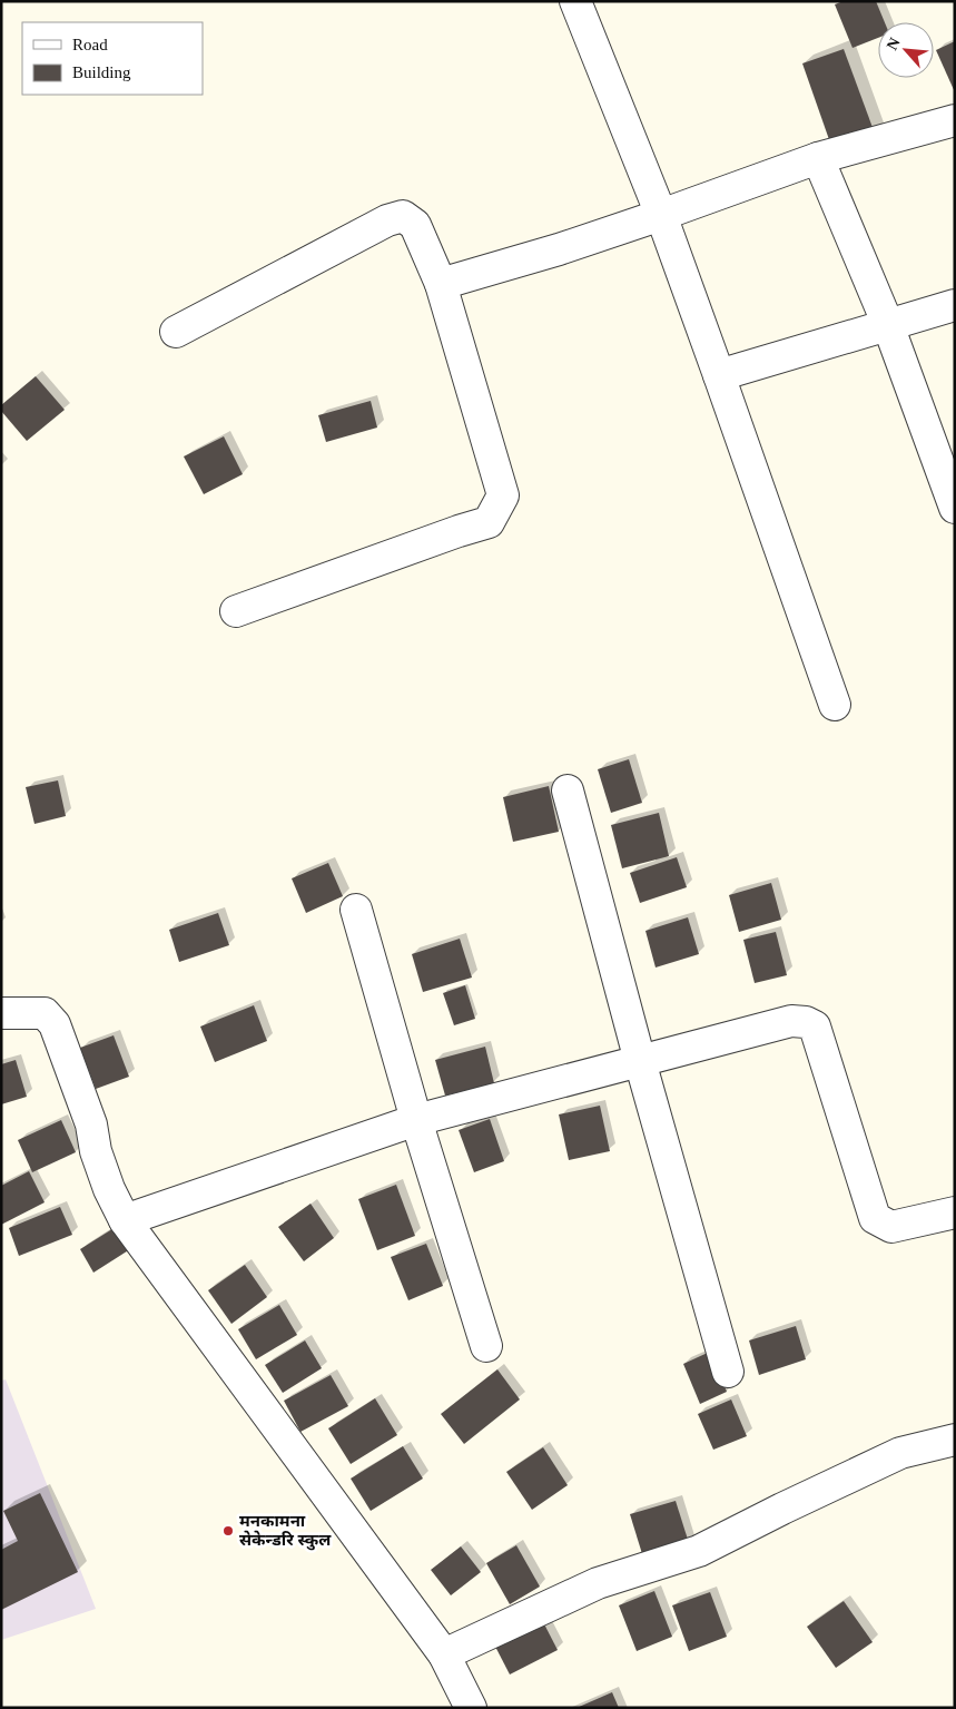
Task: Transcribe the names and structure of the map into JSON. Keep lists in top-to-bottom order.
{
  "places": ["मनकामना सेकेन्डरि स्कुल"],
  "legend": ["Road", "Building"],
  "north": "top left"
}
